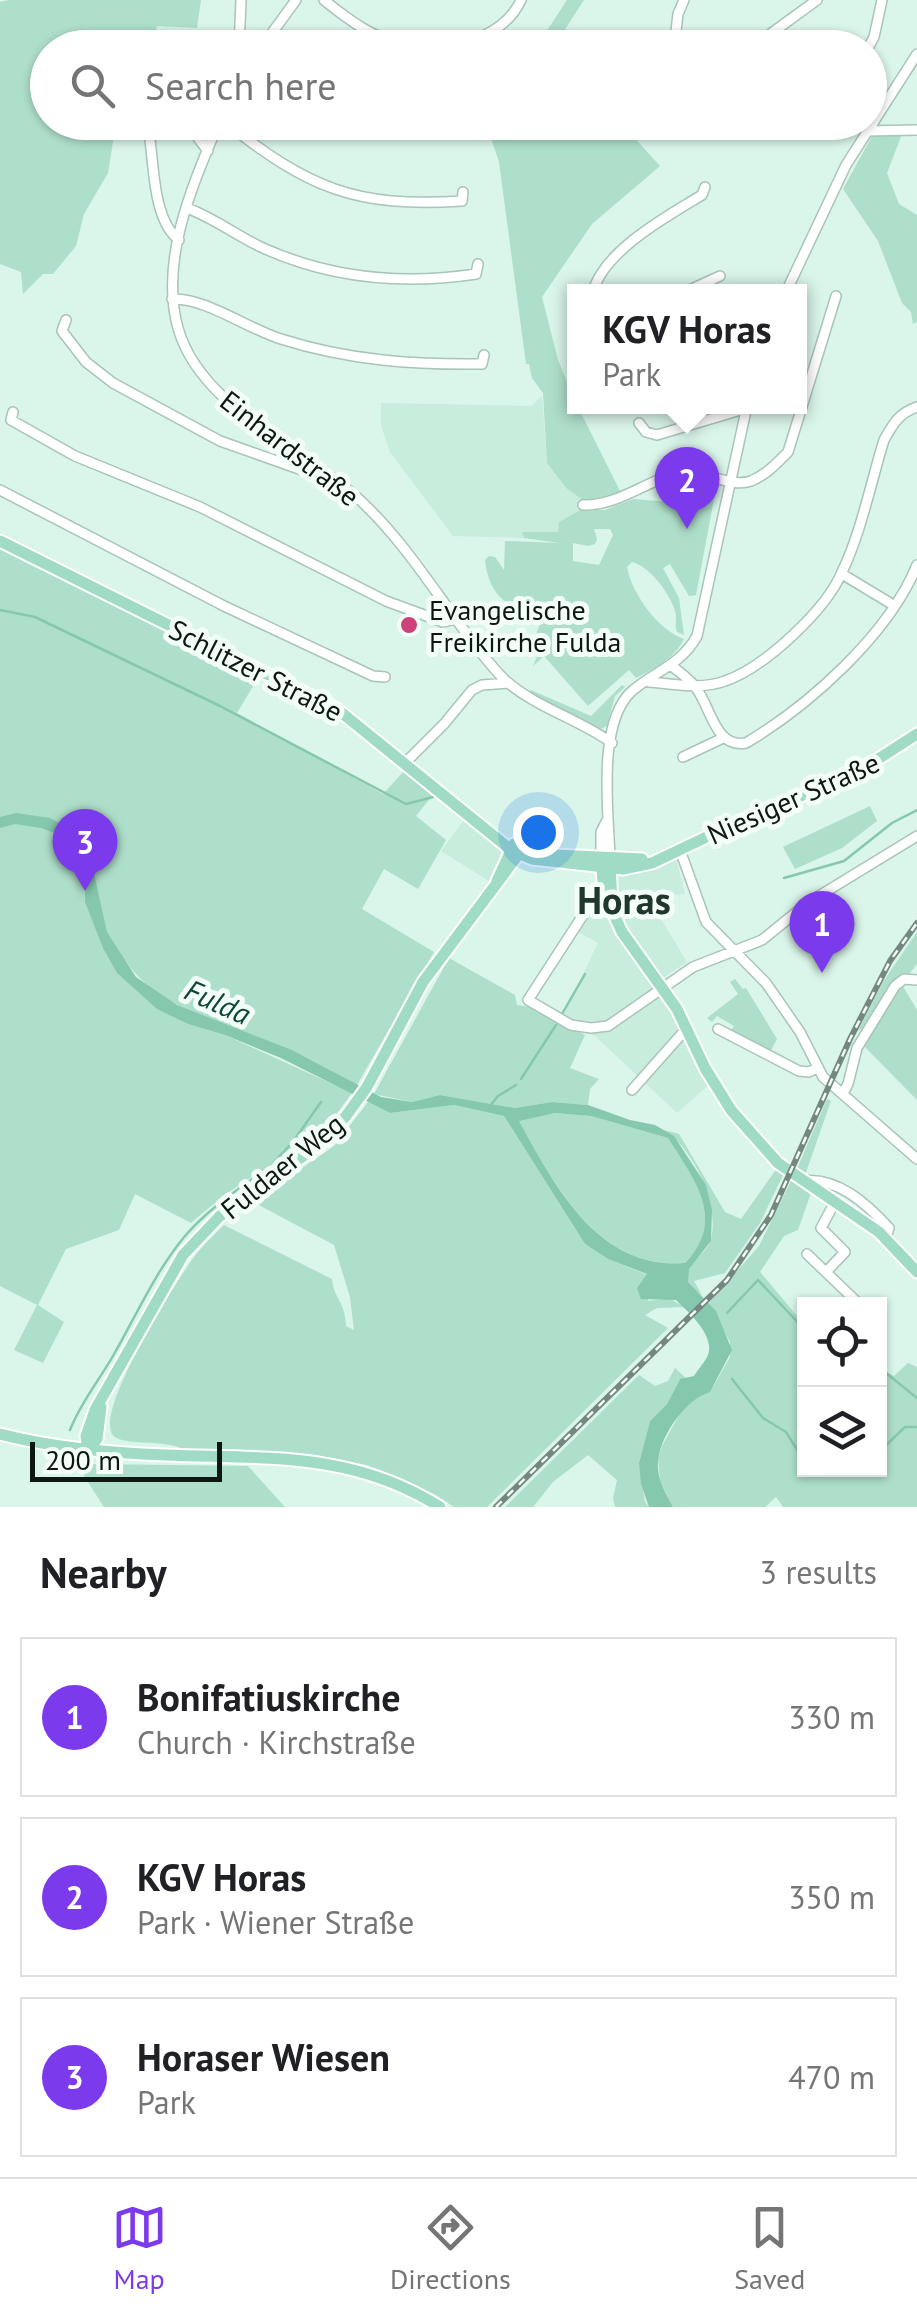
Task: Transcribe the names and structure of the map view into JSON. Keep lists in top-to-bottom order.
{
  "streets": {
    "main road": ["Schlitzer Straße", "Niesiger Straße", "Fuldaer Weg"],
    "street": ["Einhardstraße"]
  },
  "crossings": [
    ["Schlitzer Straße", "Niesiger Straße"],
    ["Schlitzer Straße", "Fuldaer Weg"]
  ],
  "districts": ["Horas"],
  "water": ["Fulda"],
  "places": ["Evangelische Freikirche Fulda"],
  "scale_bar": "200 m",
  "page": {
    "search": "Search here",
    "popup": ["KGV Horas", "Park"],
    "pins": ["2", "3", "1"],
    "scale": "200 m",
    "heading": ["Nearby", "3 results"],
    "list": [
      {
        "mark": "1",
        "name": "Bonifatiuskirche",
        "note": "Church · Kirchstraße",
        "value": "330 m"
      },
      {
        "mark": "2",
        "name": "KGV Horas",
        "note": "Park · Wiener Straße",
        "value": "350 m"
      },
      {
        "mark": "3",
        "name": "Horaser Wiesen",
        "note": "Park",
        "value": "470 m"
      }
    ],
    "nav": ["Map", "Directions", "Saved"]
  }
}
